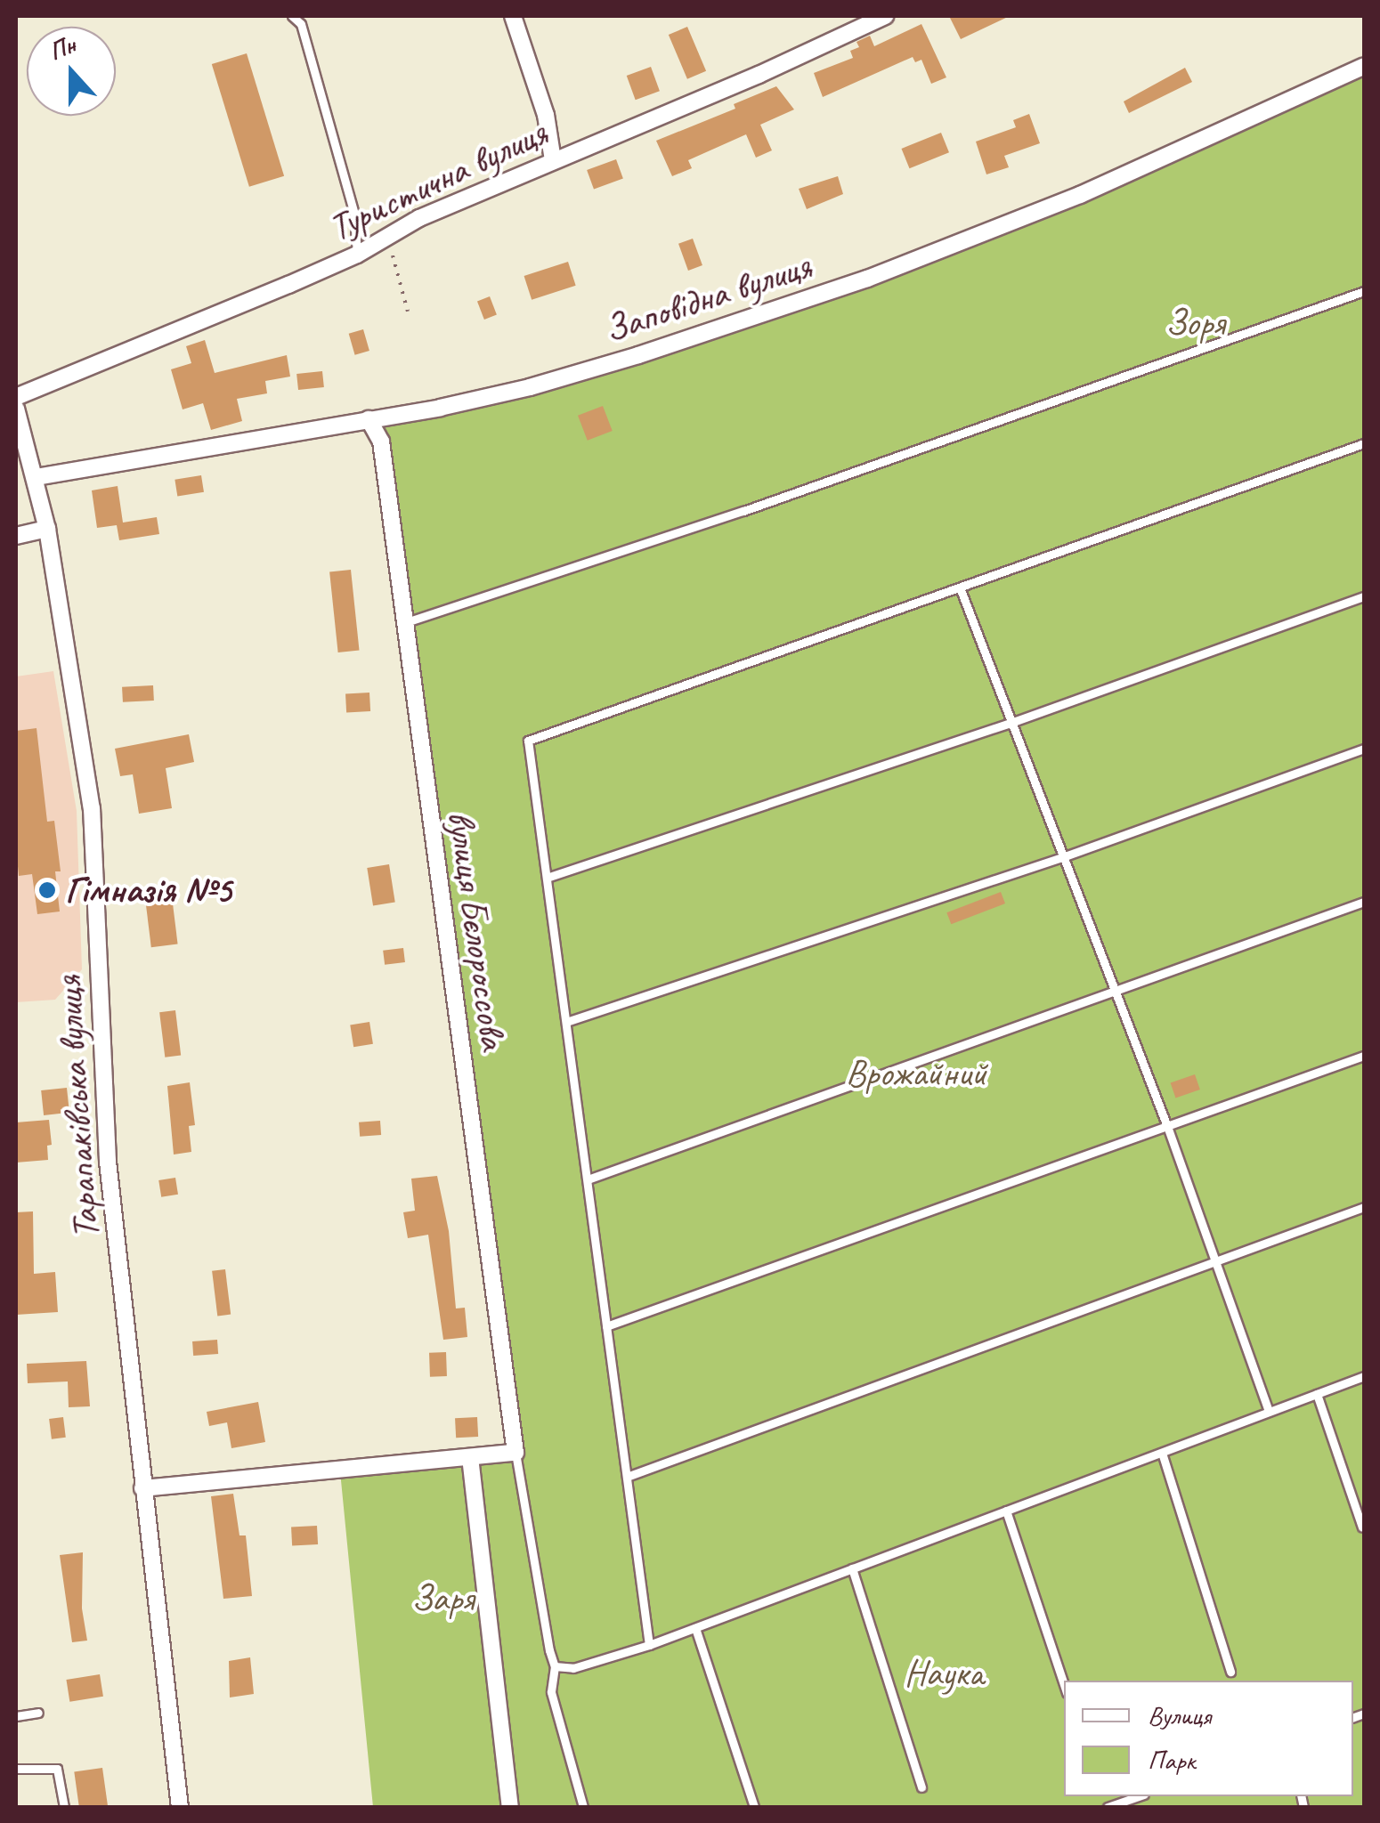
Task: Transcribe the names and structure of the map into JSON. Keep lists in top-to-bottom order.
{
  "streets": {
    "street": [
      "Туристична вулиця",
      "Заповідна вулиця",
      "вулиця Бєлороссова",
      "Тарапаківська вулиця"
    ]
  },
  "crossings": [
    ["Заповідна вулиця", "вулиця Бєлороссова"],
    ["Заповідна вулиця", "Тарапаківська вулиця"]
  ],
  "parks": [
    "Зоря",
    "Врожайний",
    "Заря",
    "Наука"
  ],
  "places": ["Гімназія №5"],
  "legend": ["Вулиця", "Парк"],
  "north": "top"
}
